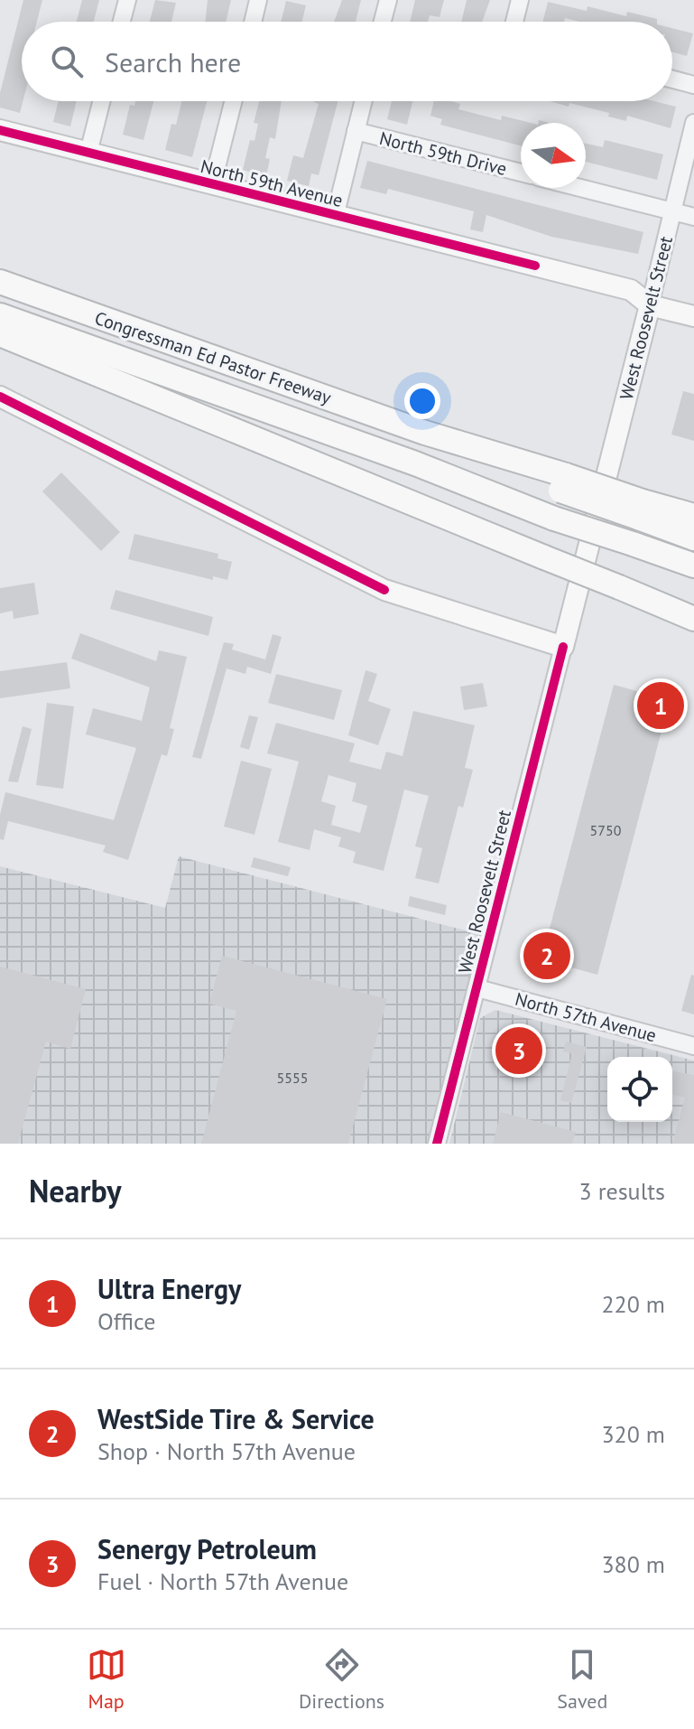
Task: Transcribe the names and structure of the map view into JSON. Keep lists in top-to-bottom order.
{
  "streets": {
    "highway": ["Congressman Ed Pastor Freeway"],
    "main road": ["North 59th Avenue", "West Roosevelt Street"],
    "street": ["North 59th Drive", "North 57th Avenue"]
  },
  "crossings": [
    ["North 59th Avenue", "West Roosevelt Street"],
    ["West Roosevelt Street", "North 57th Avenue"]
  ],
  "house_numbers": ["5750", "5555"],
  "north": "right",
  "page": {
    "search": "Search here",
    "pins": ["1", "2", "3"],
    "heading": ["Nearby", "3 results"],
    "list": [
      {
        "mark": "1",
        "name": "Ultra Energy",
        "note": "Office",
        "value": "220 m"
      },
      {
        "mark": "2",
        "name": "WestSide Tire & Service",
        "note": "Shop · North 57th Avenue",
        "value": "320 m"
      },
      {
        "mark": "3",
        "name": "Senergy Petroleum",
        "note": "Fuel · North 57th Avenue",
        "value": "380 m"
      }
    ],
    "nav": ["Map", "Directions", "Saved"]
  }
}
